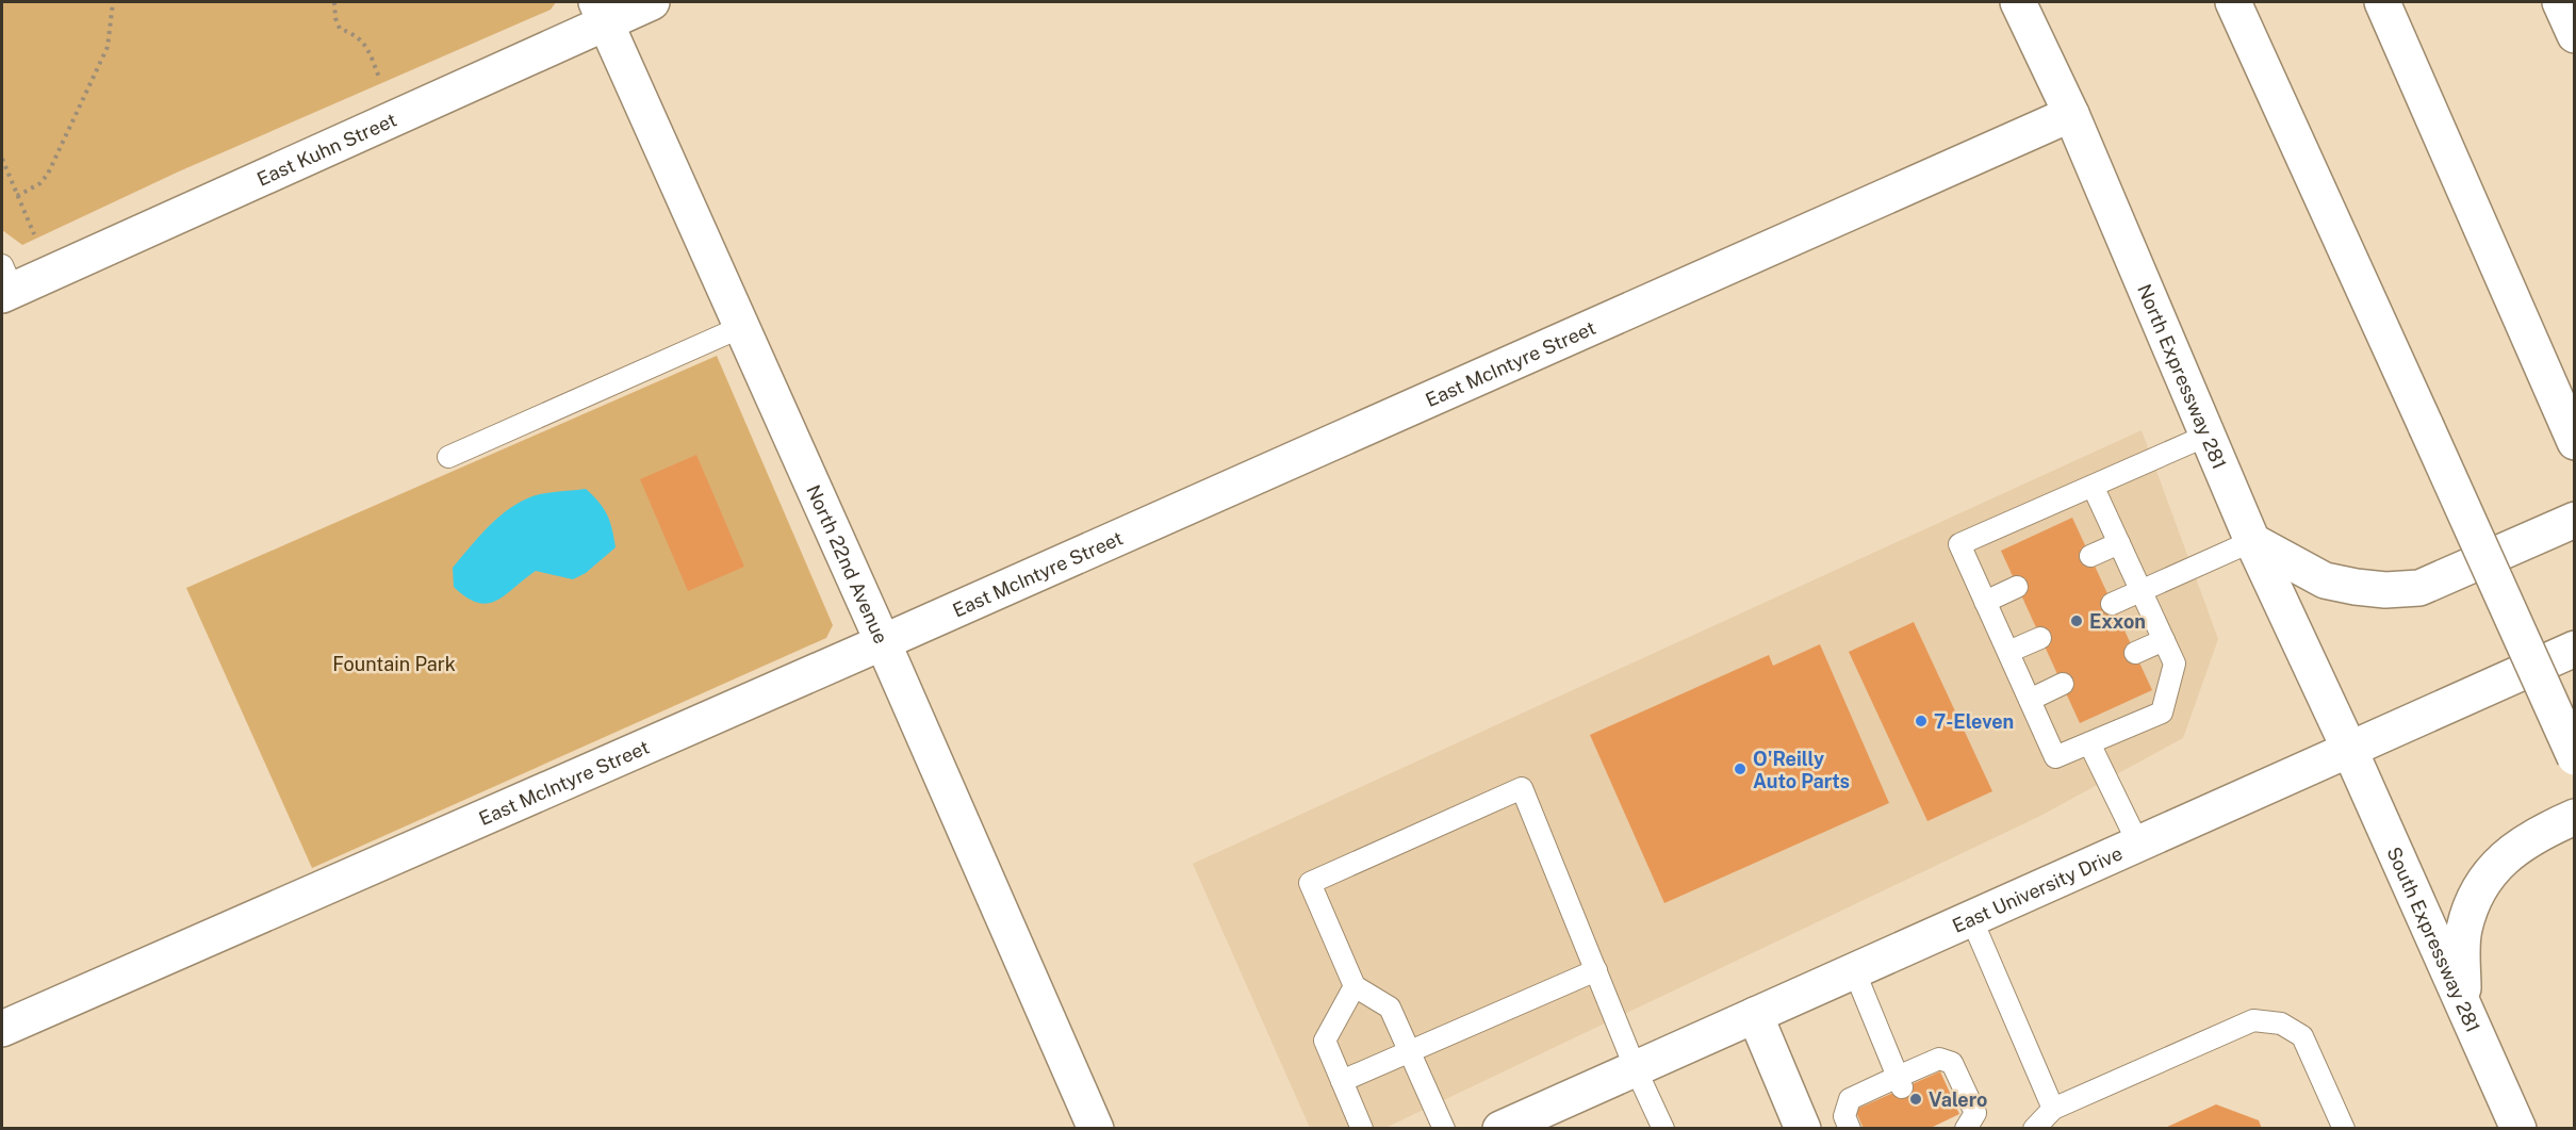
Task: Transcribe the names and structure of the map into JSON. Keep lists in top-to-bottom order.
{
  "streets": {
    "main road": [
      "East Kuhn Street",
      "East McIntyre Street",
      "North Expressway 281",
      "North 22nd Avenue",
      "East University Drive",
      "South Expressway 281"
    ]
  },
  "crossings": [
    ["East Kuhn Street", "North 22nd Avenue"],
    ["East McIntyre Street", "North Expressway 281"],
    ["East McIntyre Street", "North 22nd Avenue"],
    ["North Expressway 281", "East University Drive"],
    ["North Expressway 281", "South Expressway 281"],
    ["East University Drive", "South Expressway 281"]
  ],
  "parks": ["Fountain Park"],
  "places": [
    "Exxon",
    "7-Eleven",
    "O'Reilly Auto Parts",
    "Valero"
  ]
}
